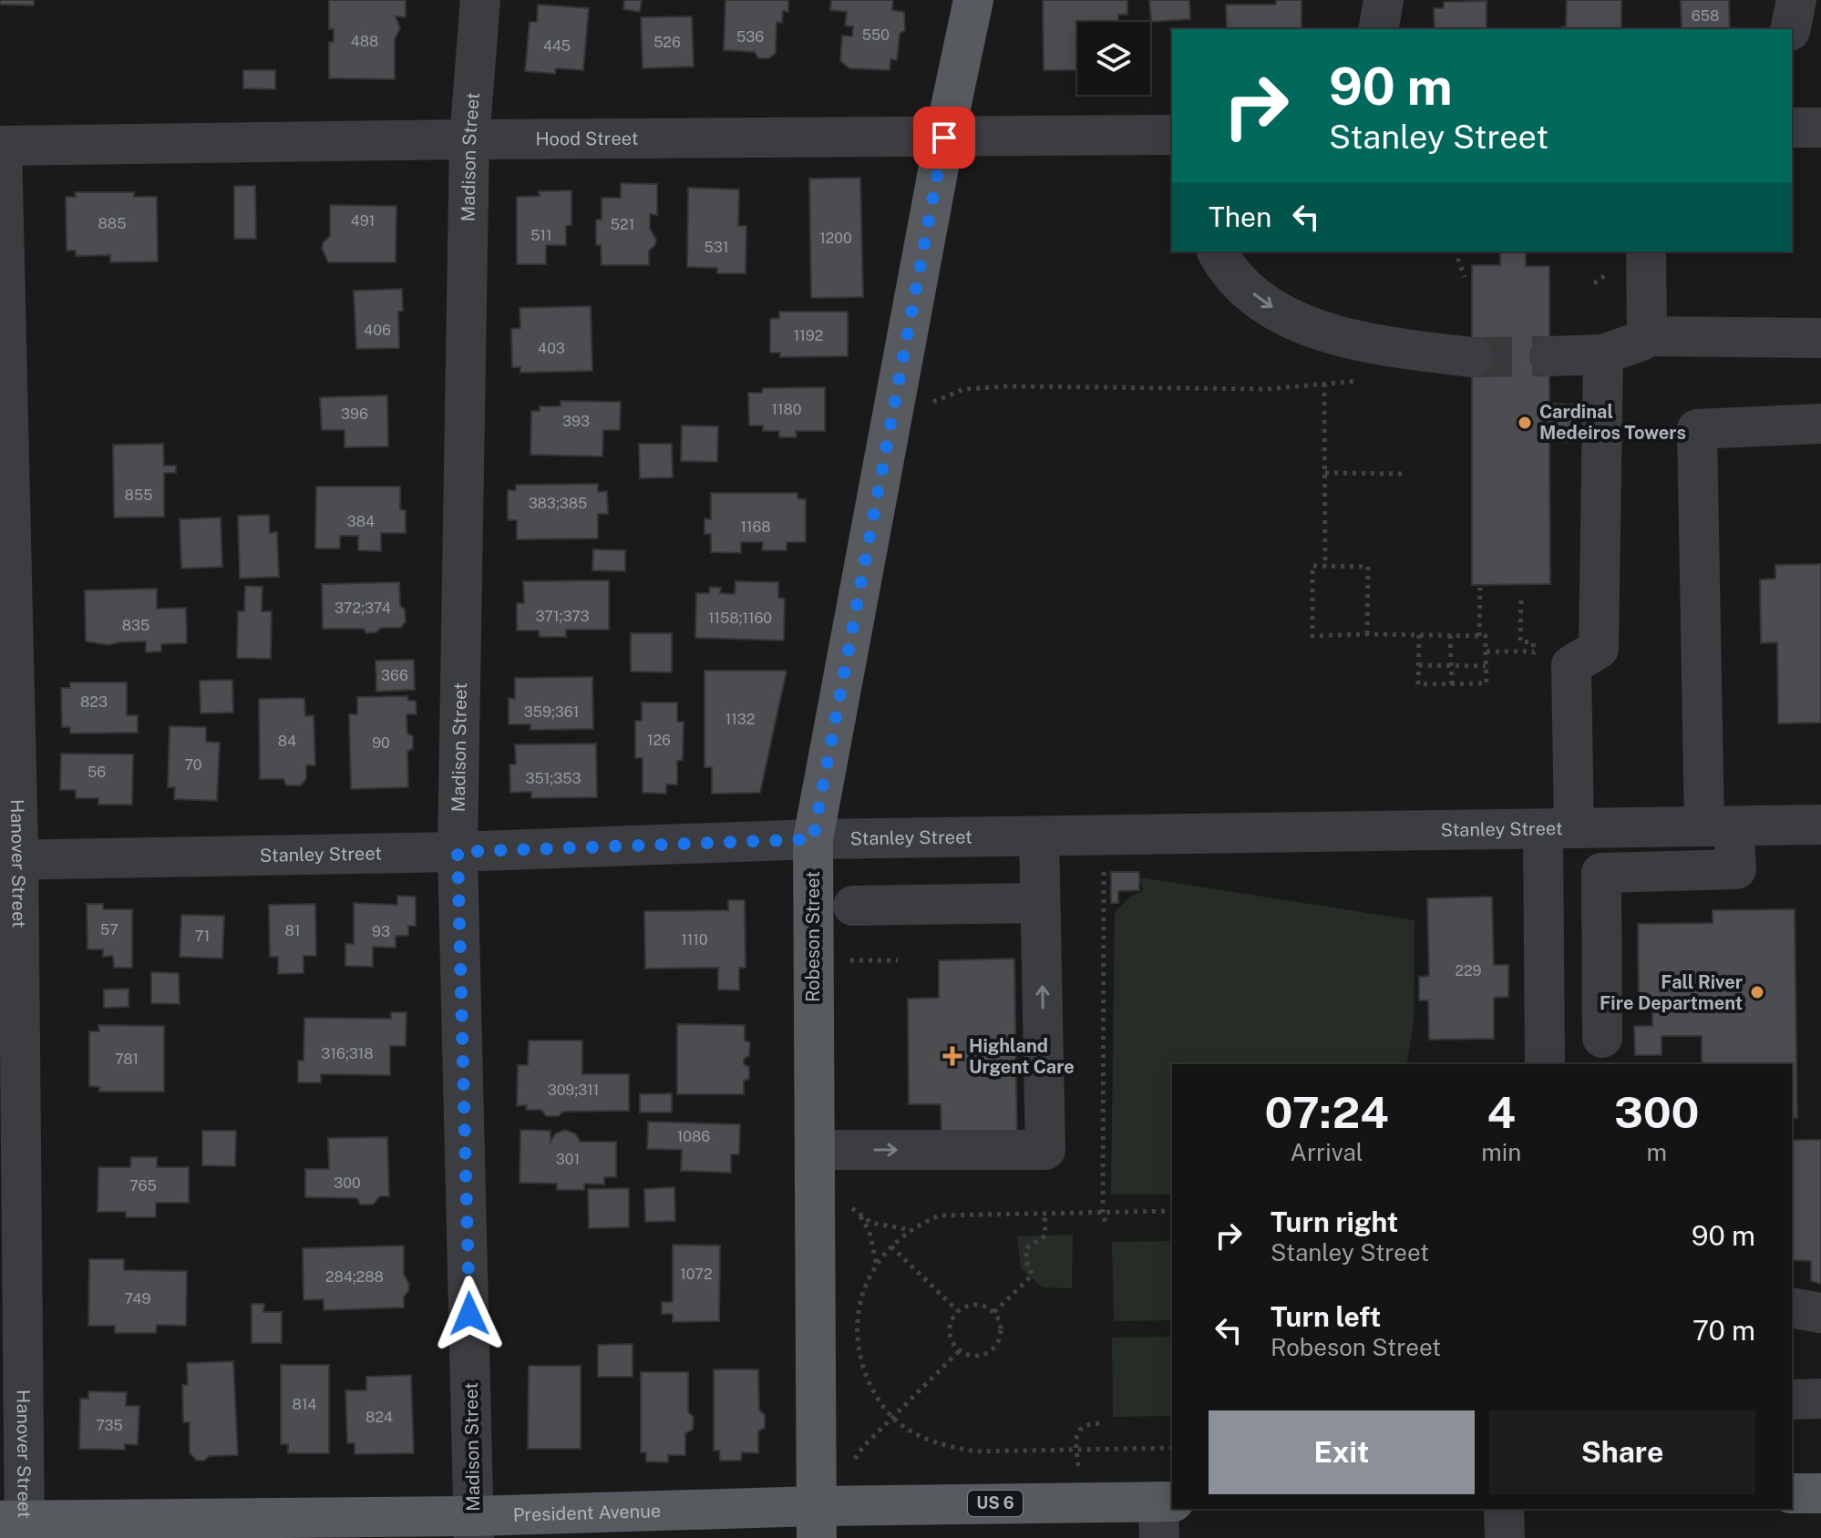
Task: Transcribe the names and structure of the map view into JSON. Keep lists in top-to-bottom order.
{
  "streets": {
    "main road": ["Robeson Street", "US 6", "President Avenue"],
    "street": [
      "Hood Street",
      "Madison Street",
      "Stanley Street",
      "Hanover Street"
    ]
  },
  "crossings": [
    ["Hood Street", "Madison Street"],
    ["Hood Street", "Hanover Street"],
    ["Hood Street", "Robeson Street"],
    ["Madison Street", "Stanley Street"],
    ["Madison Street", "President Avenue"],
    ["Stanley Street", "Hanover Street"],
    ["Stanley Street", "Robeson Street"],
    ["Hanover Street", "President Avenue"],
    ["Robeson Street", "President Avenue"]
  ],
  "places": {
    "other": ["Cardinal Medeiros Towers", "Fall River Fire Department"],
    "health": ["Highland Urgent Care"]
  },
  "house_numbers": [
    "658",
    "550",
    "536",
    "488",
    "526",
    "445",
    "491",
    "885",
    "521",
    "511",
    "1200",
    "531",
    "406",
    "1192",
    "403",
    "1180",
    "396",
    "393",
    "855",
    "383;385",
    "384",
    "1168",
    "372;374",
    "371;373",
    "1158;1160",
    "835",
    "366",
    "823",
    "359;361",
    "1132",
    "126",
    "84",
    "90",
    "70",
    "56",
    "351;353",
    "57",
    "81",
    "93",
    "71",
    "1110",
    "229",
    "316;318",
    "781",
    "309;311",
    "1086",
    "301",
    "300",
    "765",
    "1072",
    "284;288",
    "749",
    "814",
    "824",
    "735"
  ],
  "page": {
    "turn": ["90 m", "Stanley Street"],
    "then": "Then",
    "eta": [
      "07:24",
      "Arrival",
      "4",
      "min",
      "300",
      "m"
    ],
    "list": [
      {
        "name": "Turn right",
        "note": "Stanley Street",
        "value": "90 m"
      },
      {
        "name": "Turn left",
        "note": "Robeson Street",
        "value": "70 m"
      }
    ],
    "buttons": ["Exit", "Share"]
  }
}
